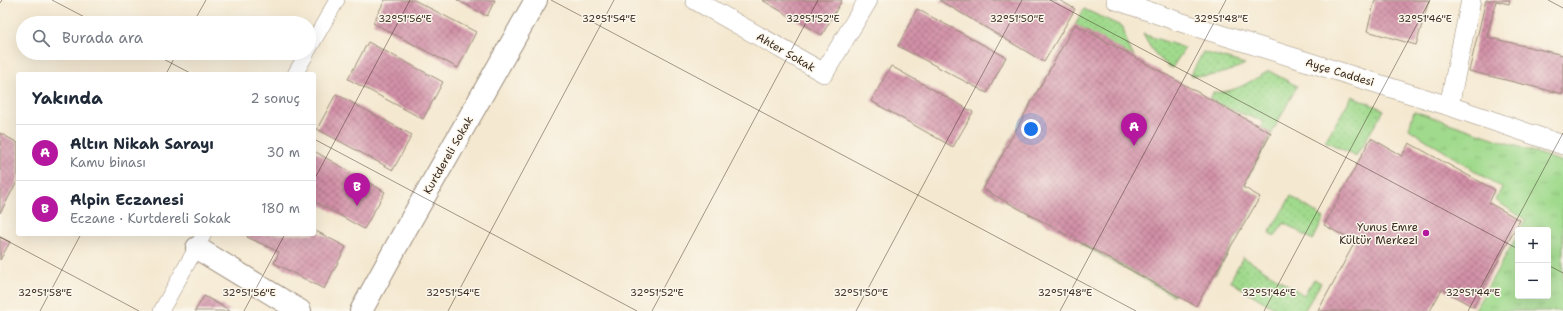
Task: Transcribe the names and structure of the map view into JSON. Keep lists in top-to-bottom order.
{
  "streets": {
    "street": ["Ahter Sokak", "Ayçe Caddesi", "Kurtdereli Sokak"]
  },
  "places": ["Yunus Emre Kültür Merkezi"],
  "page": {
    "search": "Burada ara",
    "heading": ["Yakında", "2 sonuç"],
    "pins": ["A", "B"],
    "list": [
      {
        "mark": "A",
        "name": "Altın Nikah Sarayı",
        "note": "Kamu binası",
        "value": "30 m"
      },
      {
        "mark": "B",
        "name": "Alpin Eczanesi",
        "note": "Eczane · Kurtdereli Sokak",
        "value": "180 m"
      }
    ],
    "map_buttons": ["+", "−"]
  },
  "coordinates": [
    "32°51'56\"E",
    "32°51'54\"E",
    "32°51'52\"E",
    "32°51'50\"E",
    "32°51'46\"E",
    "32°51'48\"E",
    "32°51'58\"E",
    "32°51'44\"E"
  ]
}
